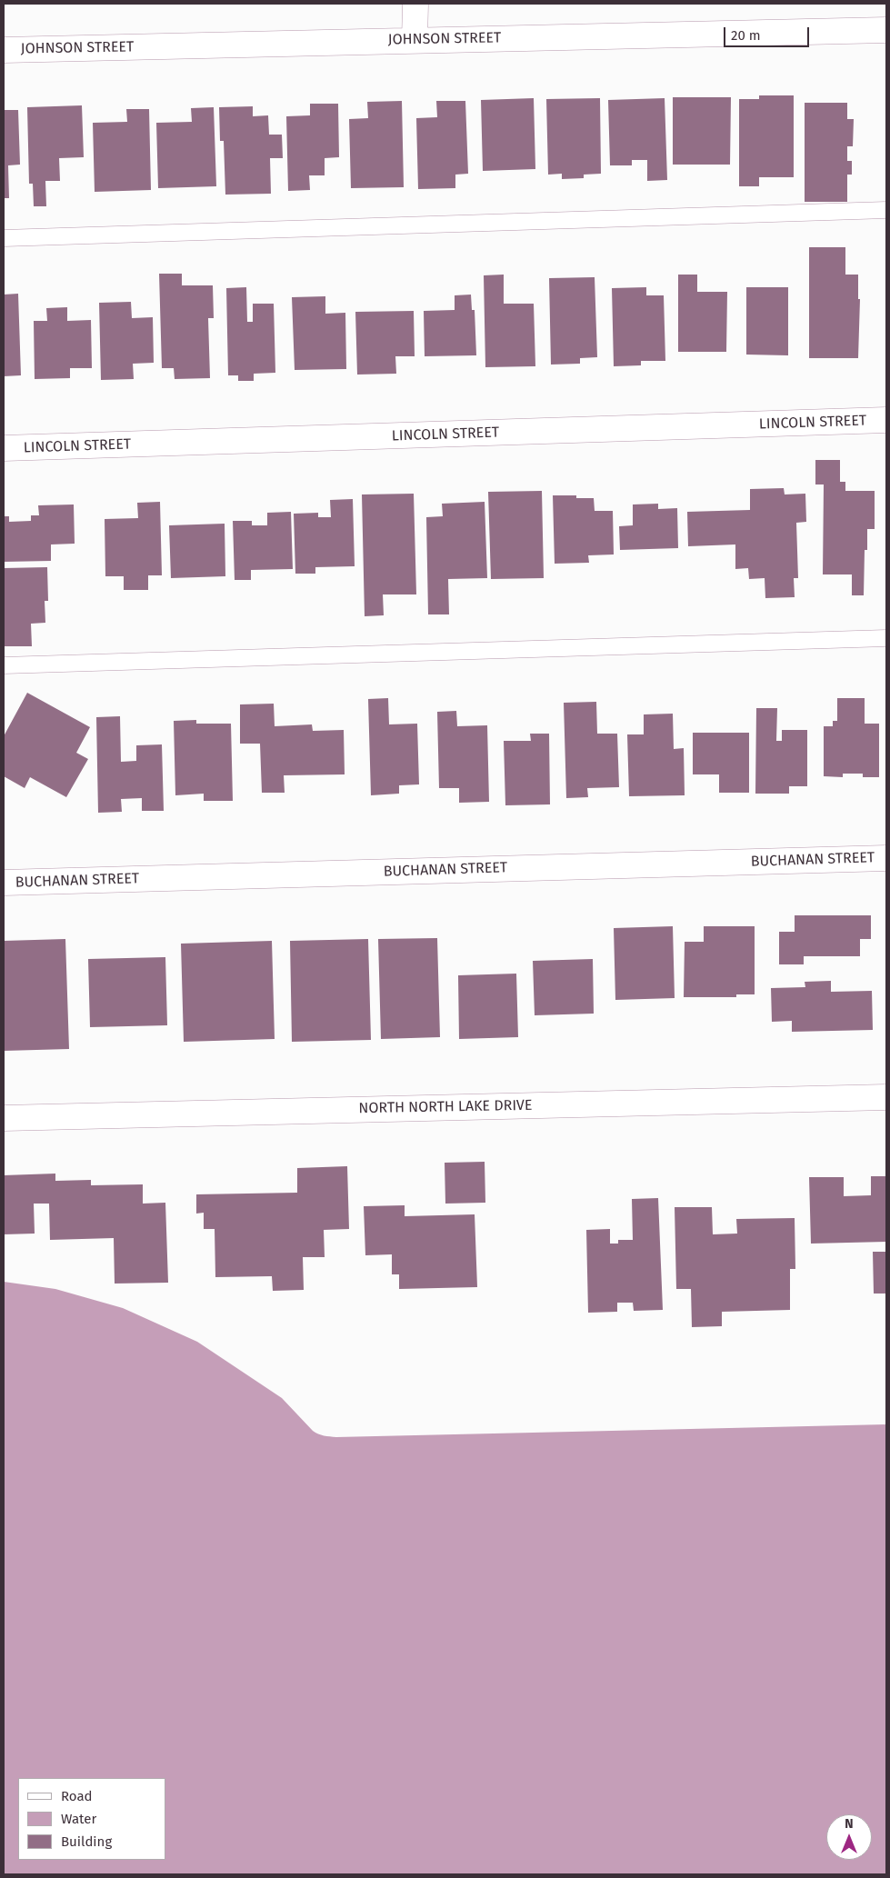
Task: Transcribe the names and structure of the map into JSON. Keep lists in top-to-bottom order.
{
  "streets": {
    "street": [
      "JOHNSON STREET",
      "LINCOLN STREET",
      "BUCHANAN STREET",
      "NORTH NORTH LAKE DRIVE"
    ]
  },
  "legend": ["Road", "Water", "Building"],
  "scale_bar": "20 m",
  "north": "top"
}
